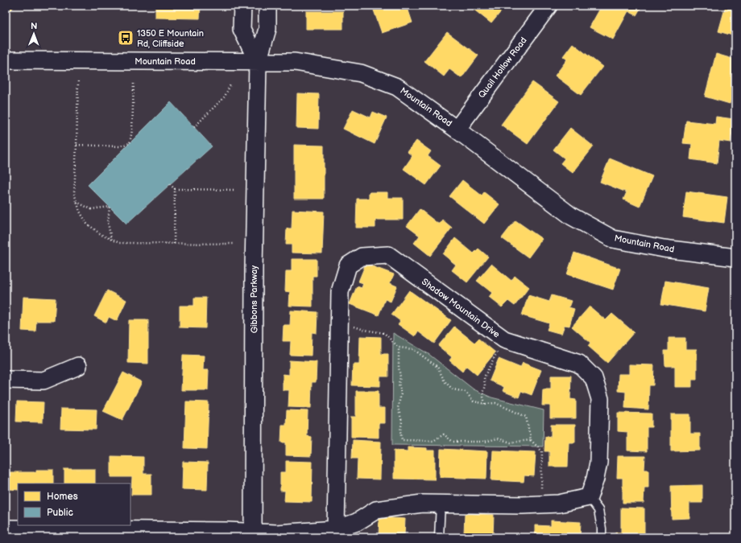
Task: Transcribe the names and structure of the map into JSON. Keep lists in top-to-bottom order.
{
  "streets": {
    "street": [
      "Mountain Road",
      "Quail Hollow Road",
      "Gibbons Parkway",
      "Shadow Mountain Drive"
    ]
  },
  "crossings": [
    ["Mountain Road", "Quail Hollow Road"],
    ["Mountain Road", "Gibbons Parkway"]
  ],
  "places": {
    "bus stop": ["1350 E Mountain Rd, Cliffside"]
  },
  "legend": ["Homes", "Public"],
  "north": "top"
}
